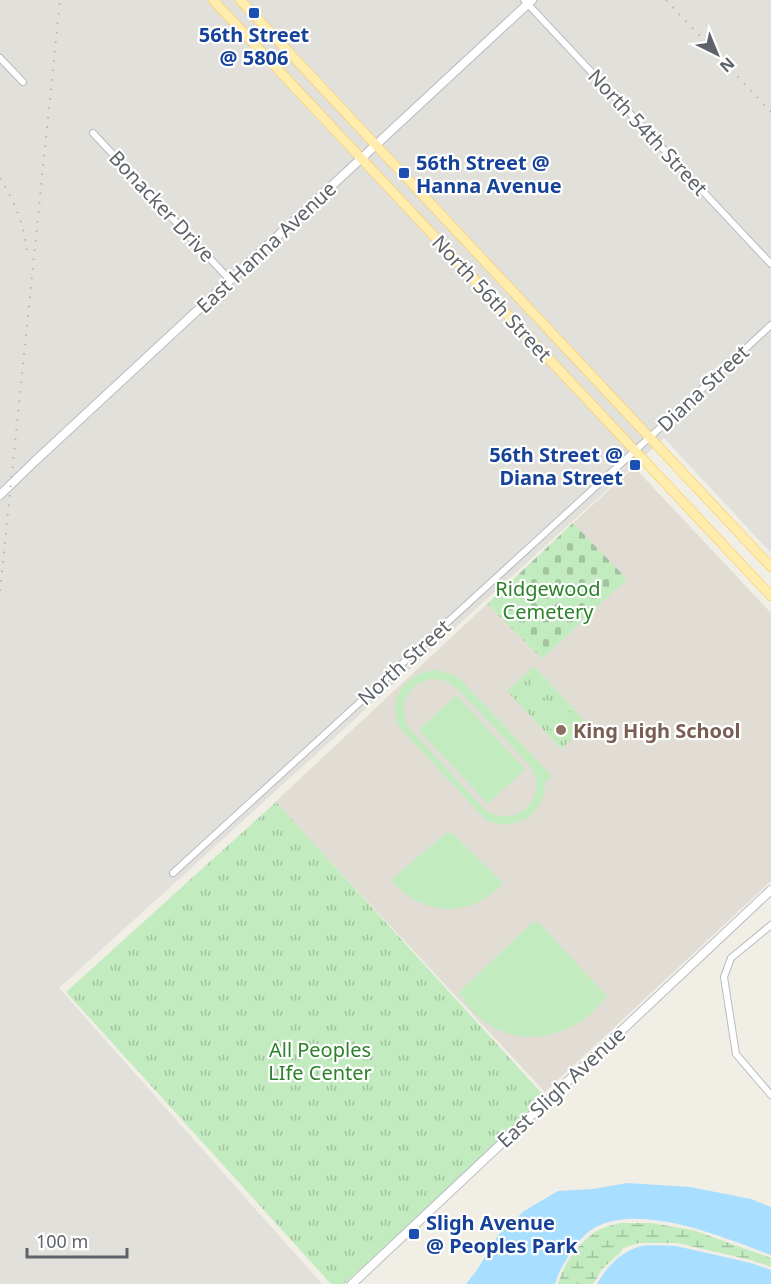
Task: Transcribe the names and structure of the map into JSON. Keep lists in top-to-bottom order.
{
  "streets": {
    "main road": ["North 56th Street"],
    "street": [
      "North 54th Street",
      "Bonacker Drive",
      "East Hanna Avenue",
      "Diana Street",
      "North Street",
      "East Sligh Avenue"
    ]
  },
  "crossings": [
    ["North 54th Street", "East Hanna Avenue"],
    ["Bonacker Drive", "East Hanna Avenue"],
    ["East Hanna Avenue", "North 56th Street"],
    ["North 56th Street", "Diana Street"],
    ["North 56th Street", "North Street"],
    ["Diana Street", "North Street"]
  ],
  "parks": ["Ridgewood Cemetery", "All Peoples LIfe Center"],
  "places": {
    "transit": [
      "56th Street @ 5806",
      "56th Street @ Hanna Avenue",
      "56th Street @ Diana Street",
      "Sligh Avenue @ Peoples Park"
    ],
    "other": ["King High School"]
  },
  "scale_bar": "100 m",
  "north": "bottom right"
}
